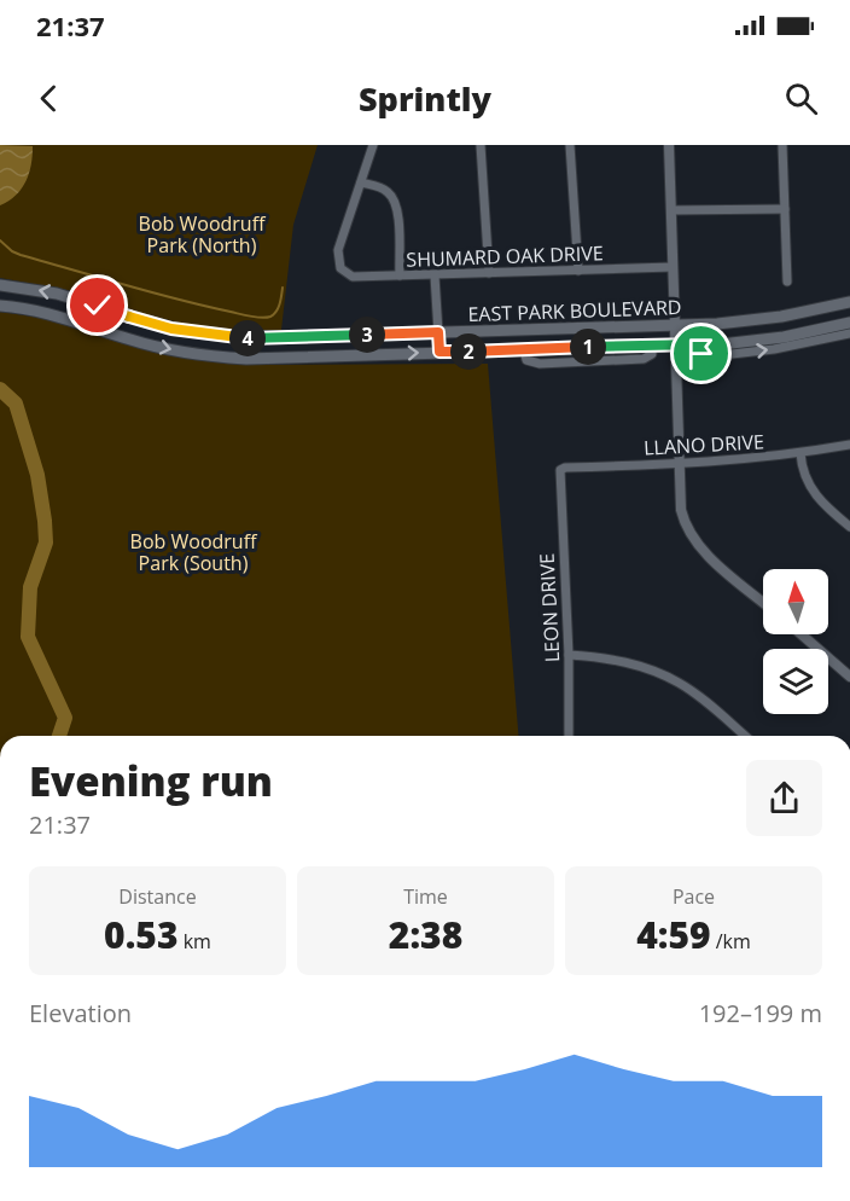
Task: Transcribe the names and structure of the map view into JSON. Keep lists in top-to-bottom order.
{
  "streets": {
    "main road": ["EAST PARK BOULEVARD"],
    "street": ["SHUMARD OAK DRIVE", "LLANO DRIVE", "LEON DRIVE"]
  },
  "crossings": [
    ["LLANO DRIVE", "LEON DRIVE"]
  ],
  "parks": ["Bob Woodruff Park (North)", "Bob Woodruff Park (South)"],
  "north": "top",
  "page": {
    "status": "21:37",
    "header": "Sprintly",
    "pins": [
      "3",
      "4",
      "1",
      "2"
    ],
    "heading": ["Evening run", "21:37"],
    "stats": [
      ["Distance", "0.53 km"],
      ["Time", "2:38"],
      ["Pace", "4:59 /km"]
    ],
    "chart": ["Elevation", "192–199 m"]
  }
}
